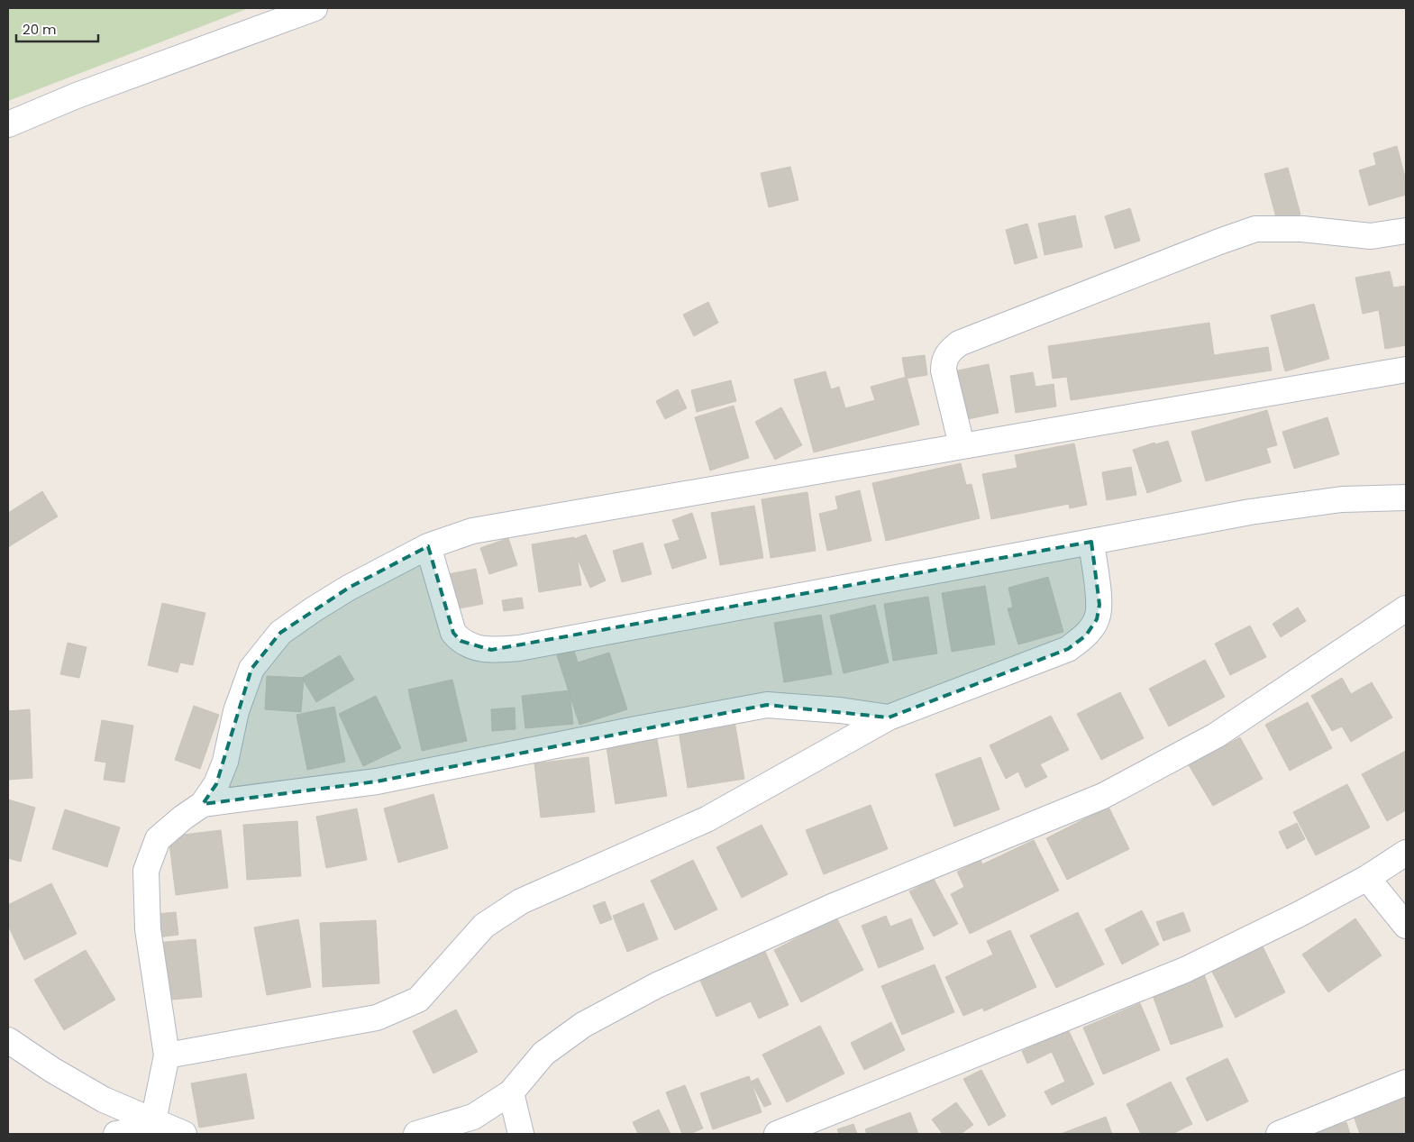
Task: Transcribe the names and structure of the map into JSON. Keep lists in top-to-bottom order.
{
  "scale_bar": "20 m"
}
